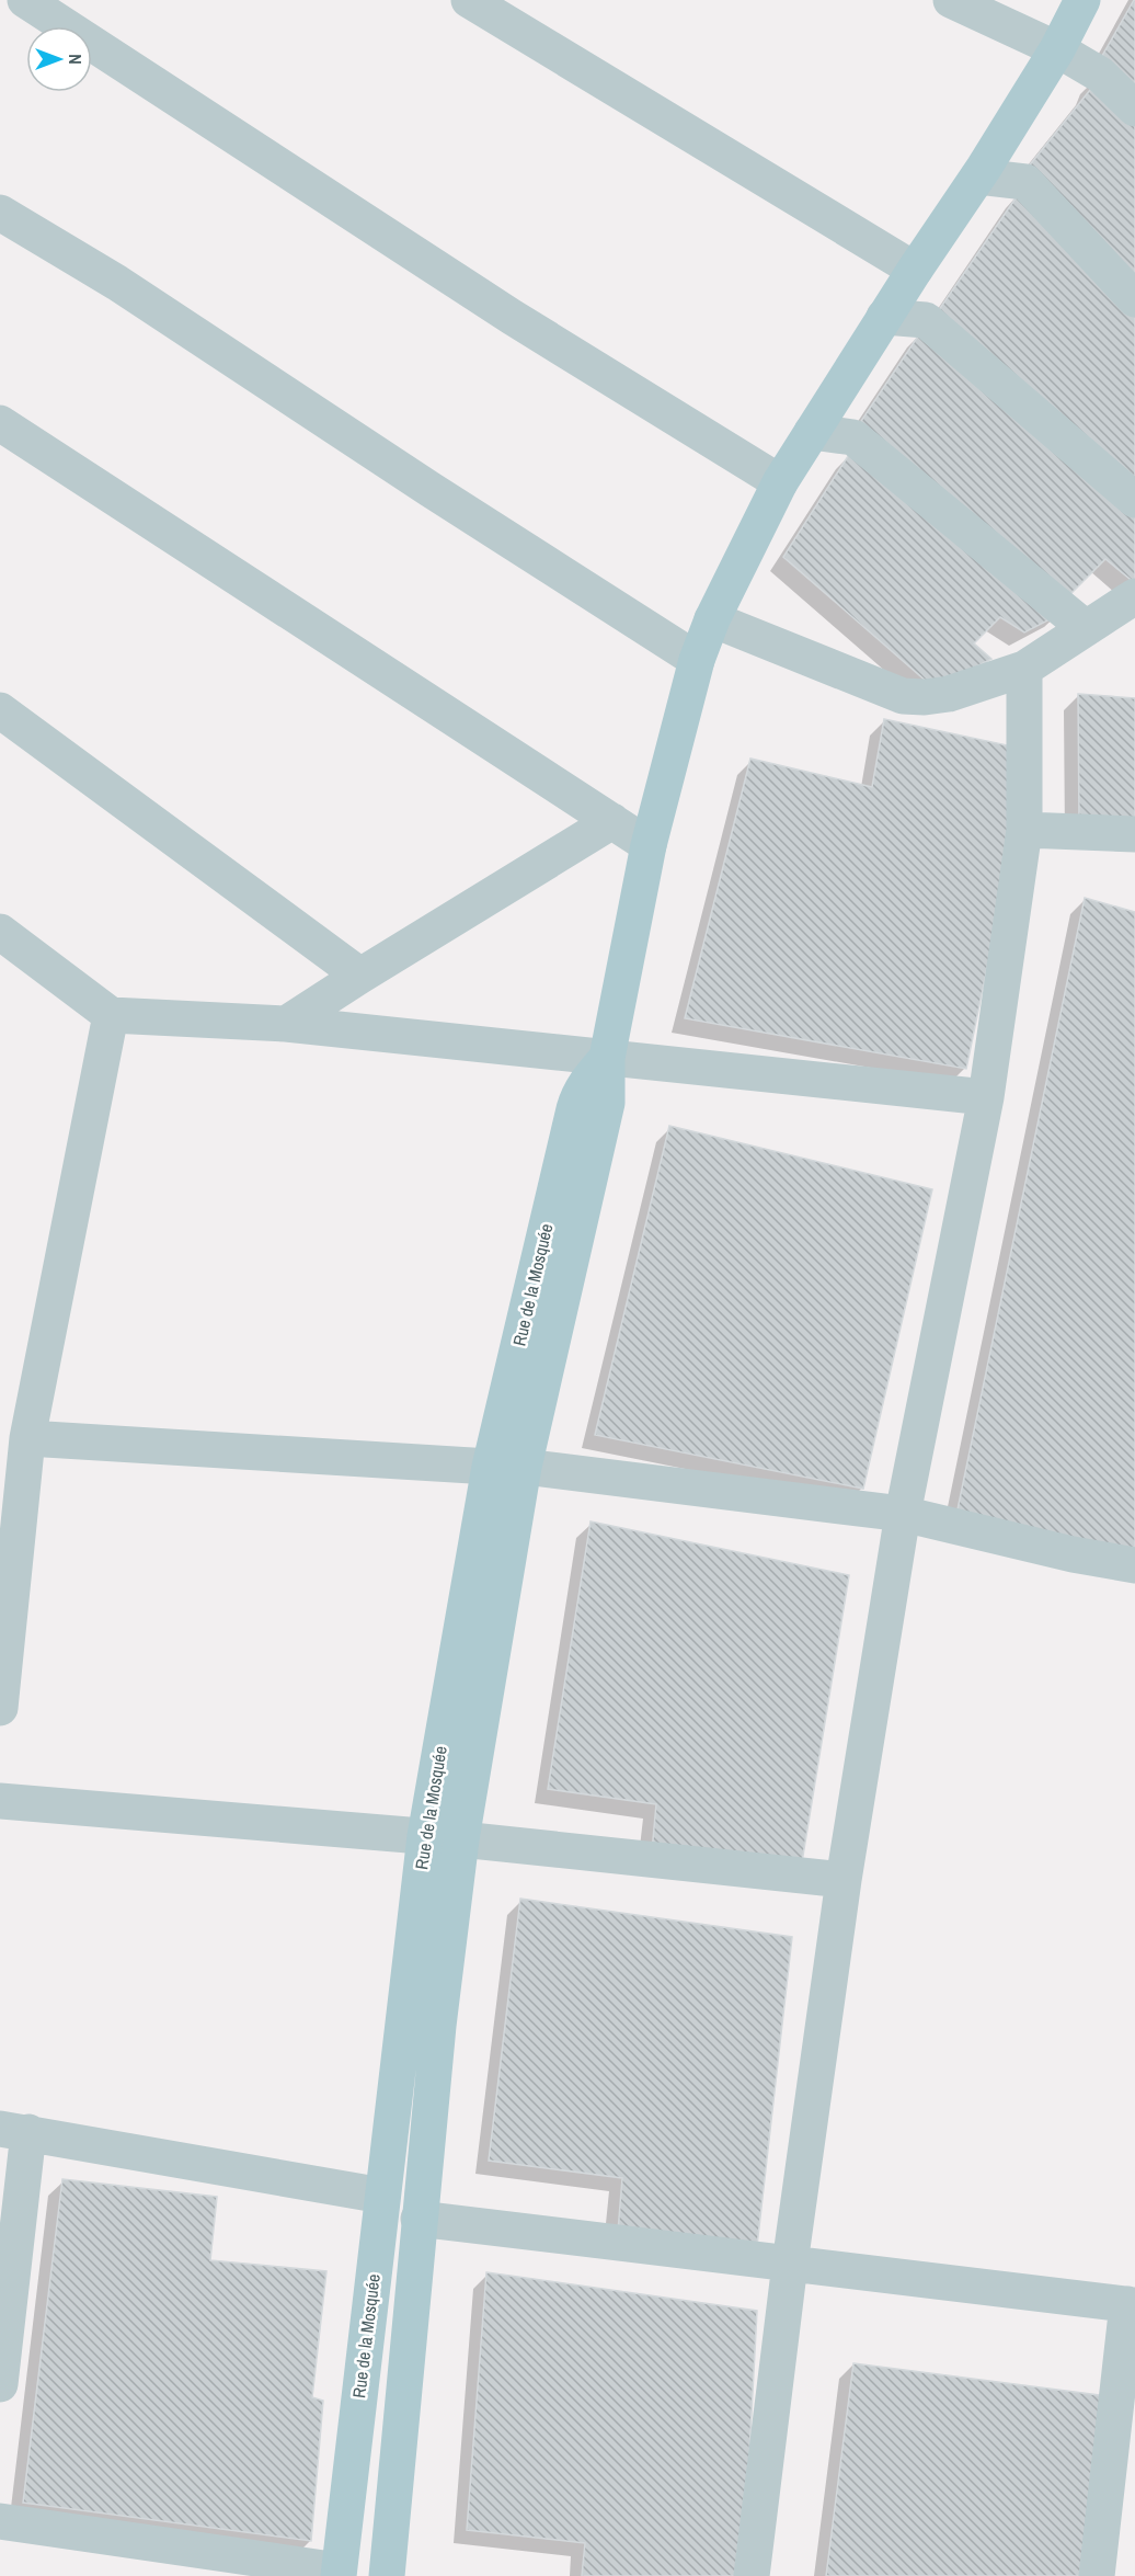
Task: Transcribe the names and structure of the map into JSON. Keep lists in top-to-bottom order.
{
  "streets": {
    "main road": ["Rue de la Mosquée"]
  },
  "north": "right"
}
